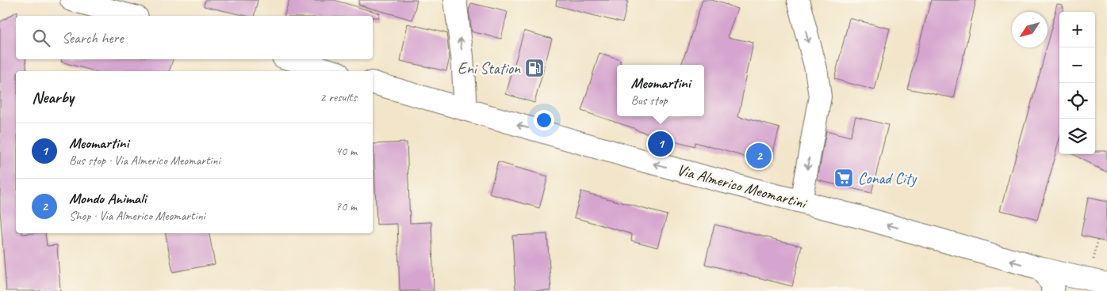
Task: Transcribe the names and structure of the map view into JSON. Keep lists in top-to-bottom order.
{
  "streets": {
    "street": ["Via Almerico Meomartini"]
  },
  "one_way": ["Via Almerico Meomartini"],
  "places": {
    "fuel station": ["Eni Station"],
    "supermarket": ["Conad City"]
  },
  "north": "bottom left",
  "page": {
    "map_buttons": ["+", "−"],
    "search": "Search here",
    "popup": ["Meomartini", "Bus stop"],
    "heading": ["Nearby", "2 results"],
    "list": [
      {
        "mark": "1",
        "name": "Meomartini",
        "note": "Bus stop · Via Almerico Meomartini",
        "value": "40 m"
      },
      {
        "mark": "2",
        "name": "Mondo Animali",
        "note": "Shop · Via Almerico Meomartini",
        "value": "70 m"
      }
    ],
    "pins": ["1", "2"]
  }
}
